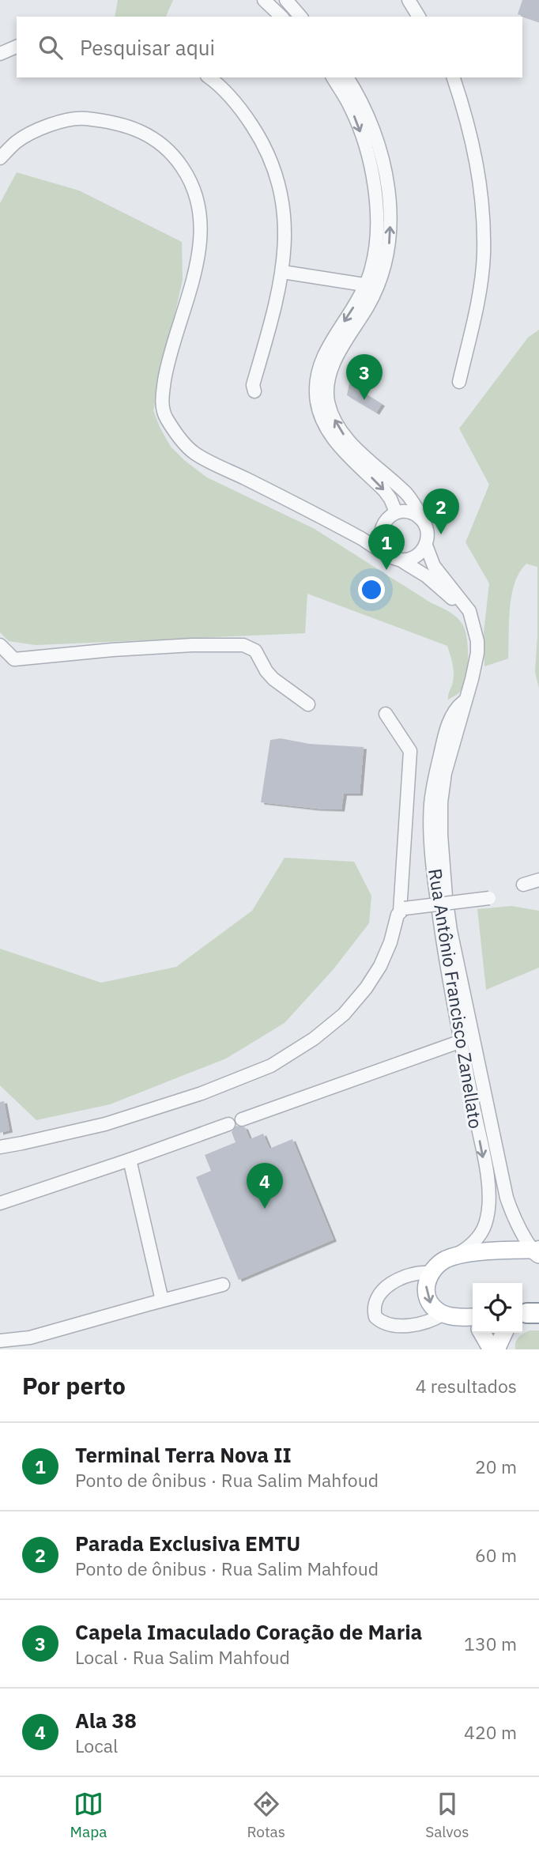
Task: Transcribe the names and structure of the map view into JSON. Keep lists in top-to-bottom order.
{
  "streets": {
    "main road": ["Rua Antônio Francisco Zanellato"]
  },
  "page": {
    "search": "Pesquisar aqui",
    "pins": [
      "3",
      "2",
      "1",
      "4"
    ],
    "heading": ["Por perto", "4 resultados"],
    "list": [
      {
        "mark": "1",
        "name": "Terminal Terra Nova II",
        "note": "Ponto de ônibus · Rua Salim Mahfoud",
        "value": "20 m"
      },
      {
        "mark": "2",
        "name": "Parada Exclusiva EMTU",
        "note": "Ponto de ônibus · Rua Salim Mahfoud",
        "value": "60 m"
      },
      {
        "mark": "3",
        "name": "Capela Imaculado Coração de Maria",
        "note": "Local · Rua Salim Mahfoud",
        "value": "130 m"
      },
      {
        "mark": "4",
        "name": "Ala 38",
        "note": "Local",
        "value": "420 m"
      }
    ],
    "nav": ["Mapa", "Rotas", "Salvos"]
  }
}
